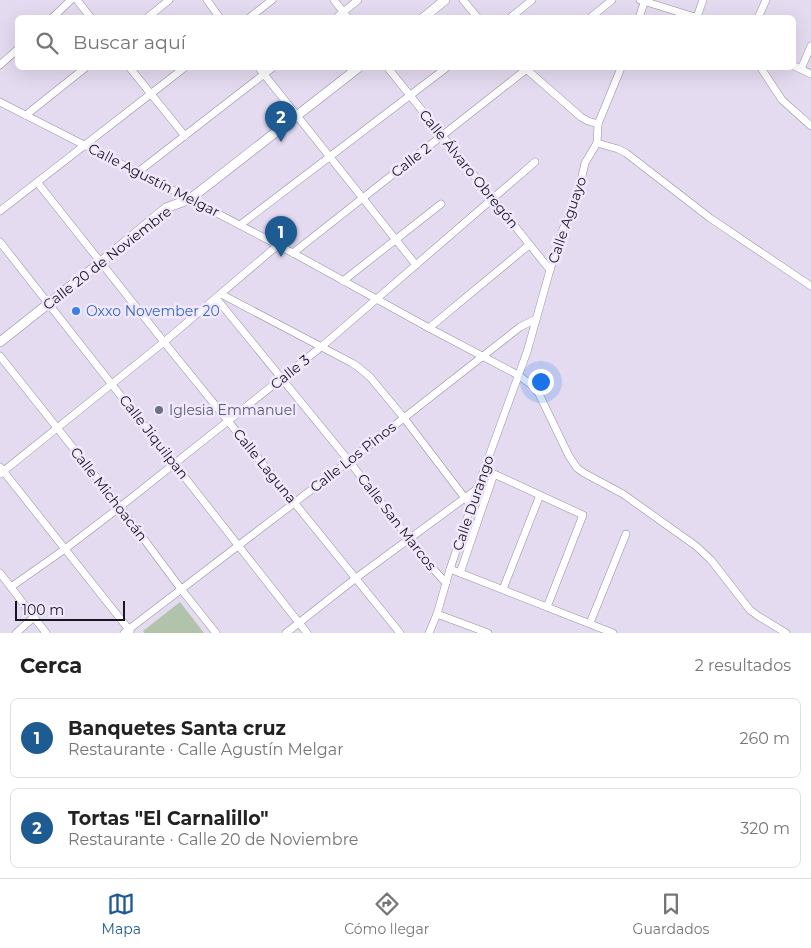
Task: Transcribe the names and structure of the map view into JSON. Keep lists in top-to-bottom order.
{
  "streets": {
    "street": [
      "Calle 2",
      "Calle Álvaro Obregón",
      "Calle Agustín Melgar",
      "Calle Aguayo",
      "Calle 20 de Noviembre",
      "Calle 3",
      "Calle Jiquilpan",
      "Calle Los Pinos",
      "Calle Laguna",
      "Calle Michoacán",
      "Calle Durango",
      "Calle San Marcos"
    ]
  },
  "crossings": [
    ["Calle 2", "Calle Álvaro Obregón"],
    ["Calle 2", "Calle Agustín Melgar"],
    ["Calle Álvaro Obregón", "Calle Aguayo"],
    ["Calle Álvaro Obregón", "Calle 3"],
    ["Calle Agustín Melgar", "Calle Aguayo"],
    ["Calle Agustín Melgar", "Calle 20 de Noviembre"],
    ["Calle Agustín Melgar", "Calle 3"],
    ["Calle Agustín Melgar", "Calle Los Pinos"],
    ["Calle Agustín Melgar", "Calle Durango"],
    ["Calle Aguayo", "Calle Los Pinos"],
    ["Calle Aguayo", "Calle Durango"],
    ["Calle 20 de Noviembre", "Calle Jiquilpan"],
    ["Calle 20 de Noviembre", "Calle Laguna"],
    ["Calle 3", "Calle Jiquilpan"],
    ["Calle 3", "Calle Laguna"],
    ["Calle 3", "Calle Michoacán"],
    ["Calle 3", "Calle San Marcos"],
    ["Calle Jiquilpan", "Calle Los Pinos"],
    ["Calle Los Pinos", "Calle Laguna"],
    ["Calle Los Pinos", "Calle Michoacán"],
    ["Calle Los Pinos", "Calle San Marcos"],
    ["Calle Durango", "Calle San Marcos"]
  ],
  "places": ["Oxxo November 20", "Iglesia Emmanuel"],
  "scale_bar": "100 m",
  "page": {
    "search": "Buscar aquí",
    "pins": ["2", "1"],
    "scale": "100 m",
    "heading": ["Cerca", "2 resultados"],
    "list": [
      {
        "mark": "1",
        "name": "Banquetes Santa cruz",
        "note": "Restaurante · Calle Agustín Melgar",
        "value": "260 m"
      },
      {
        "mark": "2",
        "name": "Tortas \"El Carnalillo\"",
        "note": "Restaurante · Calle 20 de Noviembre",
        "value": "320 m"
      }
    ],
    "nav": ["Mapa", "Cómo llegar", "Guardados"]
  }
}
